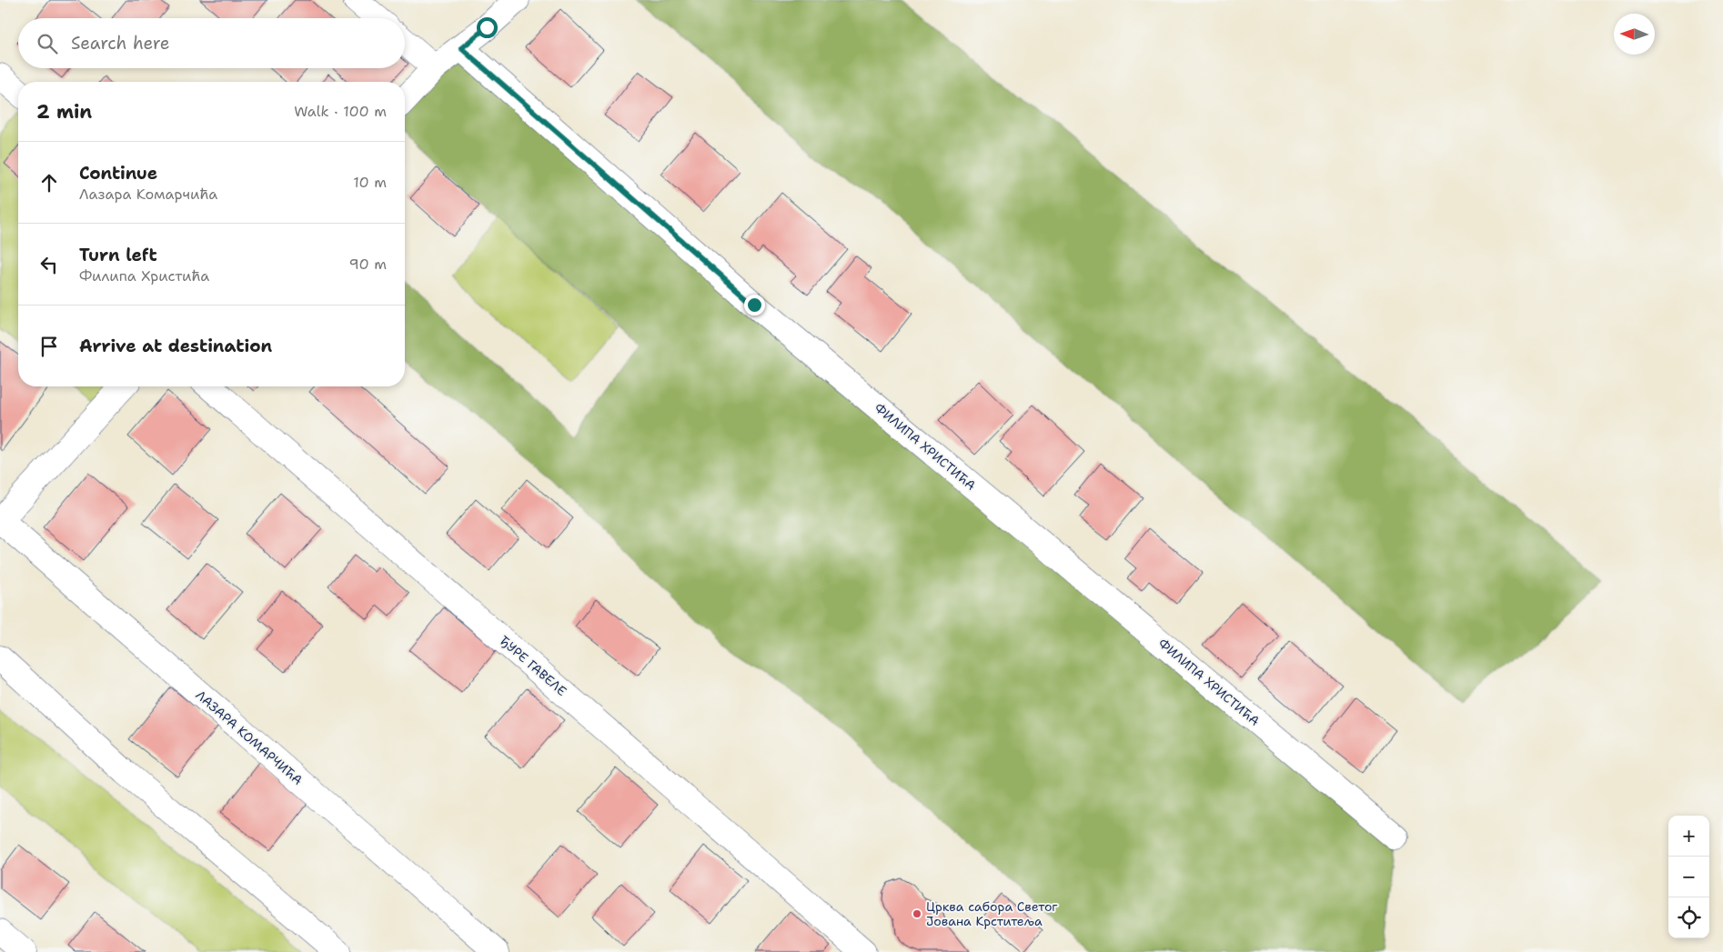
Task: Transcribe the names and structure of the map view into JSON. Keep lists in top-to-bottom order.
{
  "streets": {
    "street": ["ФИЛИПА ХРИСТИЋА", "ЂУРЕ ГАВЕЛЕ", "ЛАЗАРА КОМАРЧИЋА"]
  },
  "places": ["Црква сабора Светог Јована Крститеља"],
  "north": "left",
  "page": {
    "search": "Search here",
    "heading": ["2 min", "Walk · 100 m"],
    "list": [
      ["Continue", "Лазара Комарчића", "10 m"],
      ["Turn left", "Филипа Христића", "90 m"],
      "Arrive at destination"
    ],
    "map_buttons": ["+", "−"]
  }
}
